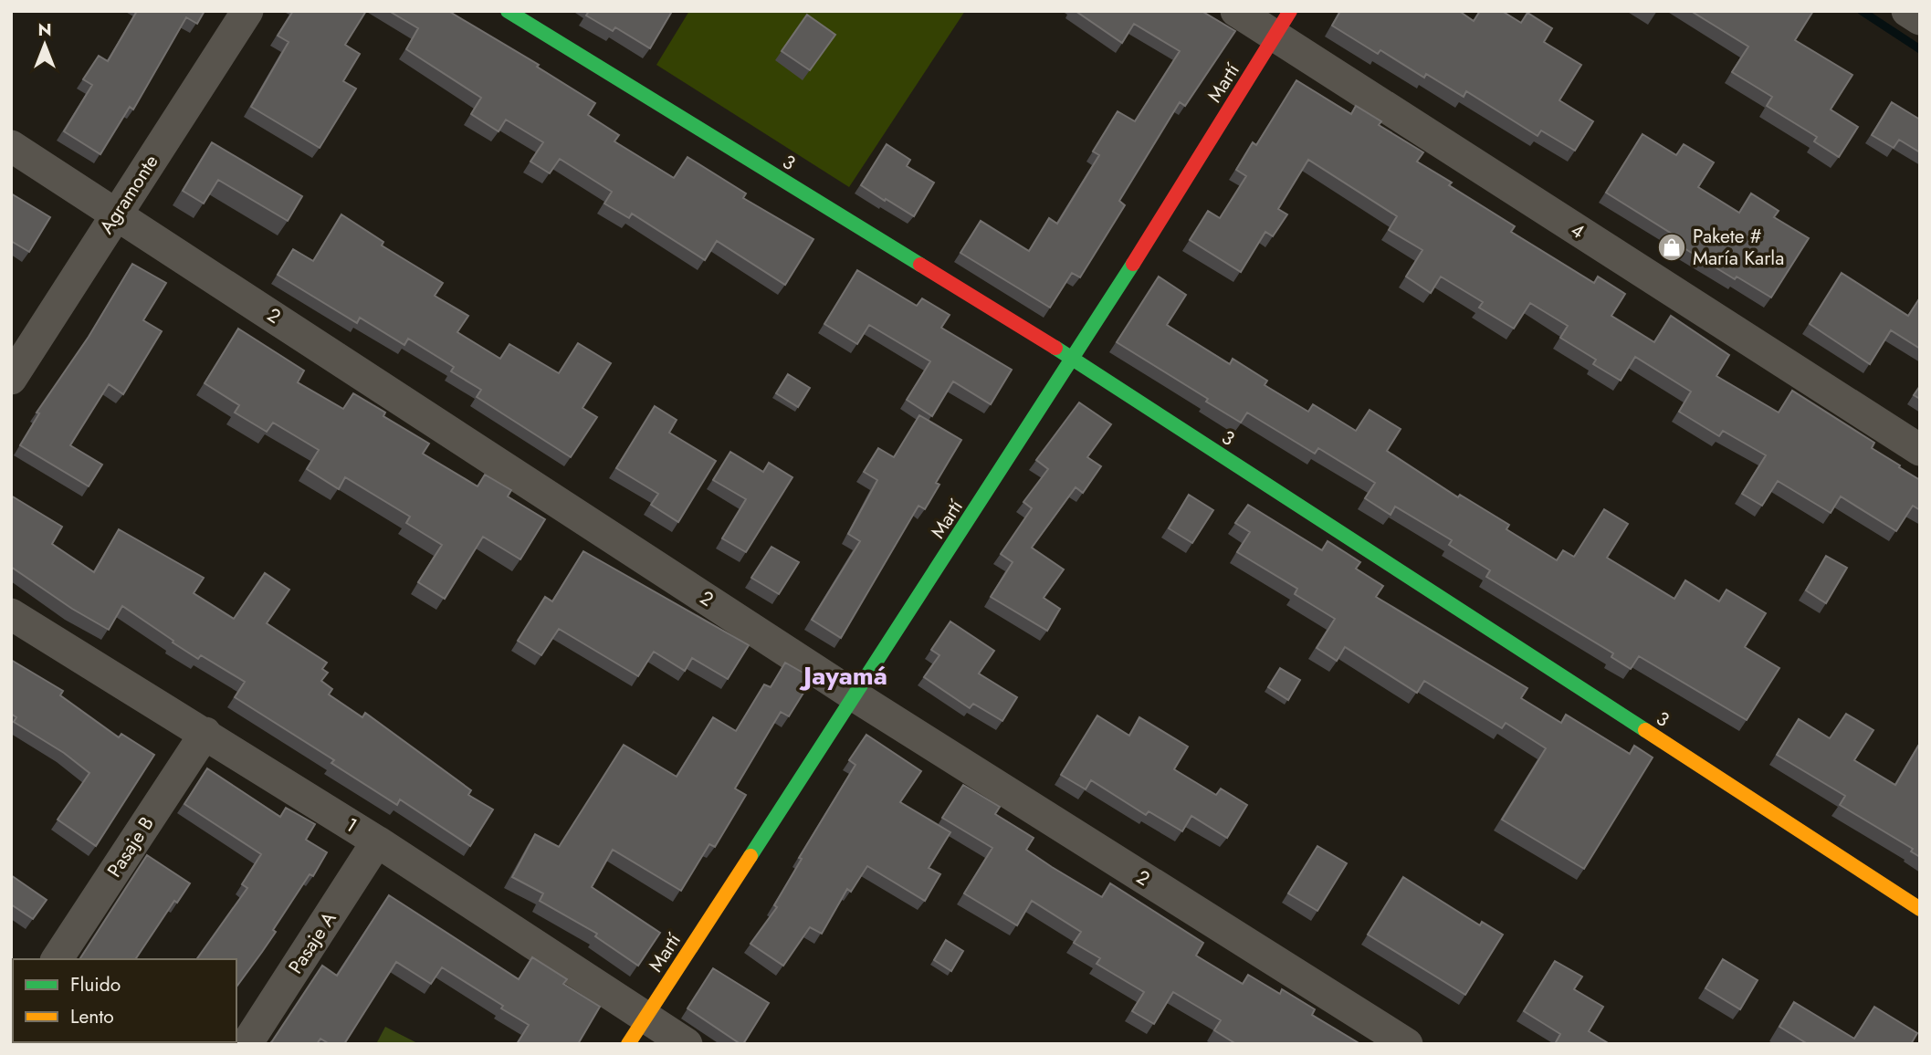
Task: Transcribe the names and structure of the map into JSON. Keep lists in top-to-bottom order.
{
  "streets": {
    "street": [
      "Martí",
      "3",
      "Agramonte",
      "4",
      "2",
      "1",
      "Pasaje B",
      "Pasaje A"
    ]
  },
  "crossings": [
    ["Martí", "3"],
    ["Martí", "4"],
    ["Martí", "2"],
    ["Martí", "1"],
    ["Agramonte", "2"],
    ["1", "Pasaje B"],
    ["1", "Pasaje A"]
  ],
  "districts": ["Jayamá"],
  "places": {
    "shop": ["Pakete # María Karla"]
  },
  "legend": ["Fluido", "Lento"],
  "north": "top"
}
